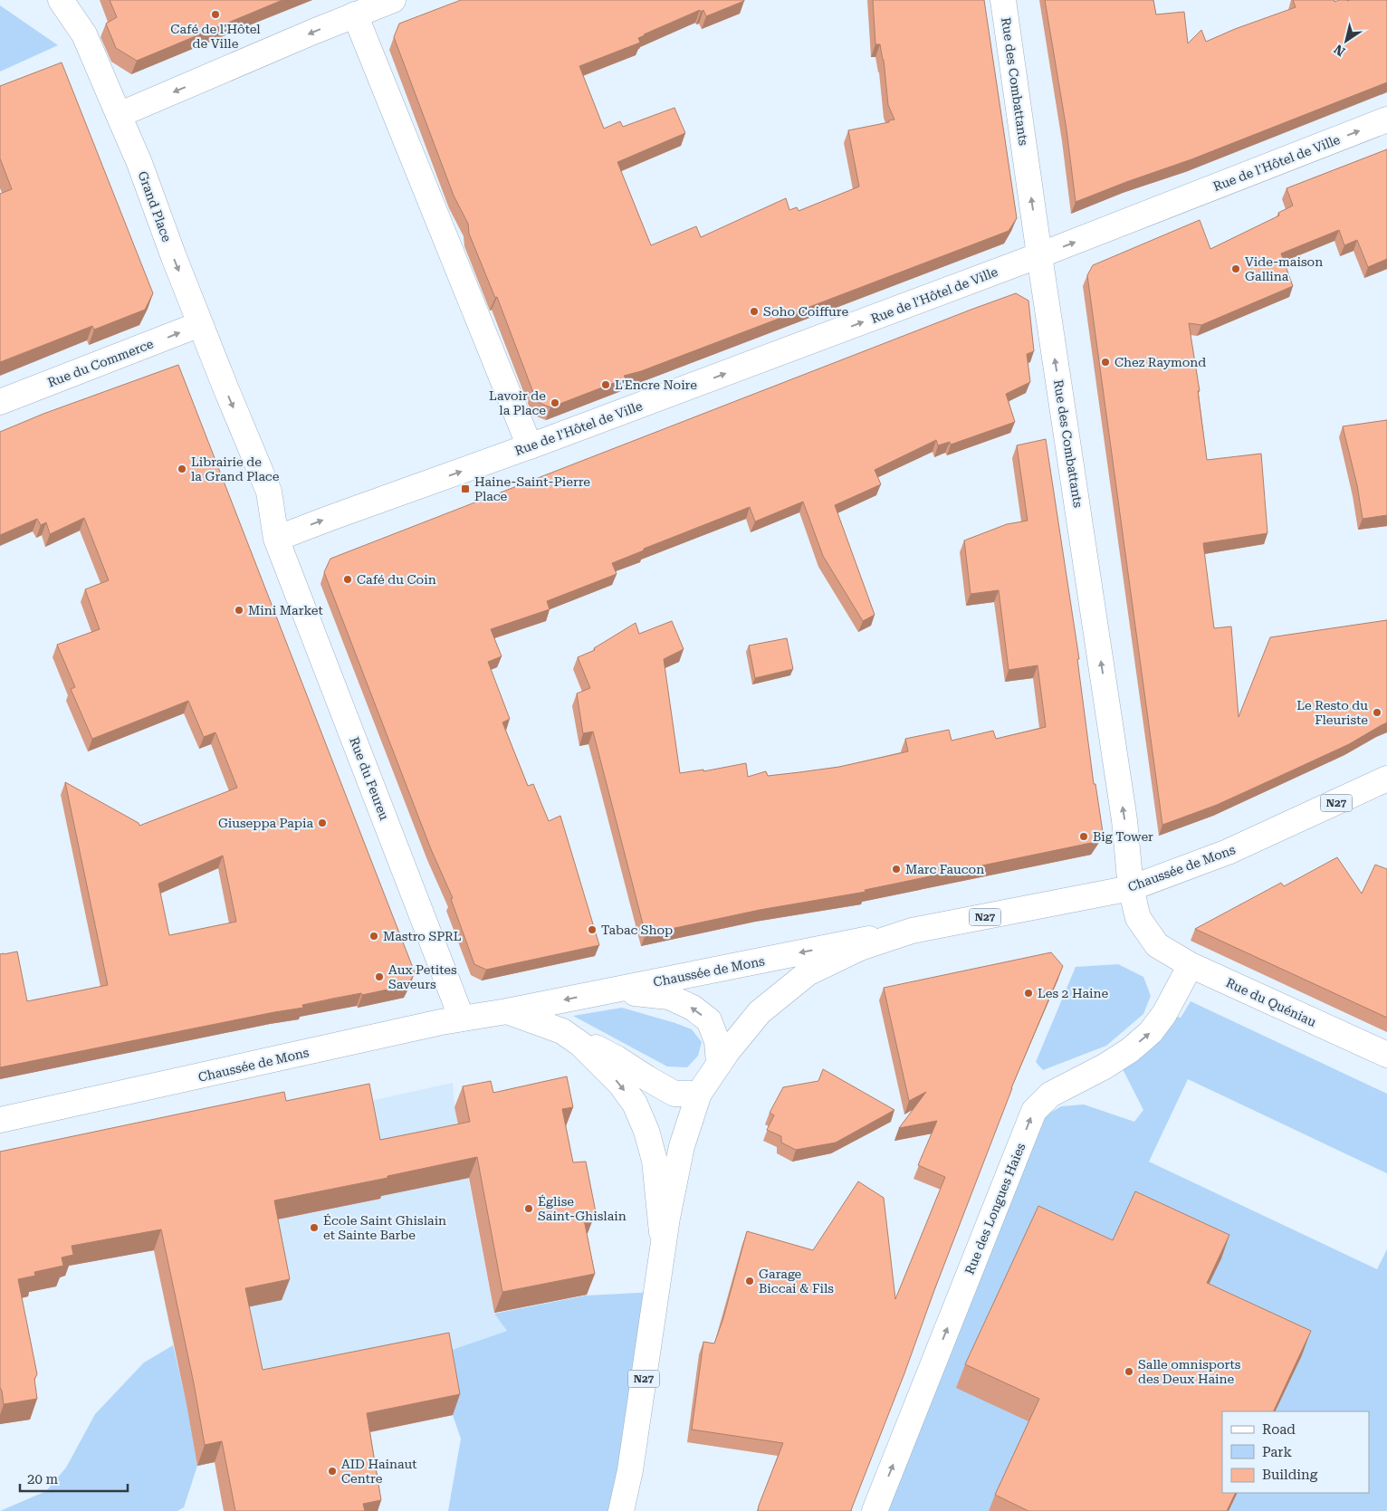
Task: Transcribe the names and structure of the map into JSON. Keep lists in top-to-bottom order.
{
  "streets": {
    "street": [
      "Rue des Combattants",
      "Rue de l'Hôtel de Ville",
      "Grand Place",
      "Rue du Commerce",
      "Rue du Feureu",
      "N27",
      "Chaussée de Mons",
      "Rue du Quéniau",
      "Rue des Longues Haies"
    ]
  },
  "crossings": [
    ["Rue des Combattants", "Rue de l'Hôtel de Ville"],
    ["Rue des Combattants", "Chaussée de Mons"],
    ["Rue des Combattants", "Rue du Quéniau"],
    ["Rue de l'Hôtel de Ville", "Grand Place"],
    ["Rue de l'Hôtel de Ville", "Rue du Feureu"],
    ["Grand Place", "Rue du Commerce"],
    ["Grand Place", "Rue du Feureu"],
    ["Rue du Feureu", "Chaussée de Mons"],
    ["Rue du Quéniau", "Rue des Longues Haies"]
  ],
  "one_way": [
    "Rue des Combattants",
    "Rue de l'Hôtel de Ville",
    "Grand Place",
    "Rue du Commerce",
    "Rue des Longues Haies"
  ],
  "places": {
    "other": [
      "Café de l'Hôtel de Ville",
      "Vide-maison Gallina",
      "Soho Coiffure",
      "Chez Raymond",
      "L'Encre Noire",
      "Lavoir de la Place",
      "Librairie de la Grand Place",
      "Café du Coin",
      "Mini Market",
      "Le Resto du Fleuriste",
      "Giuseppa Papia",
      "Big Tower",
      "Marc Faucon",
      "Tabac Shop",
      "Mastro SPRL",
      "Aux Petites Saveurs",
      "Les 2 Haine",
      "Église Saint-Ghislain",
      "École Saint Ghislain et Sainte Barbe",
      "Garage Biccai & Fils",
      "Salle omnisports des Deux Haine",
      "AID Hainaut Centre"
    ],
    "transit": ["Haine-Saint-Pierre Place"]
  },
  "legend": ["Road", "Park", "Building"],
  "scale_bar": "20 m",
  "north": "bottom left"
}
